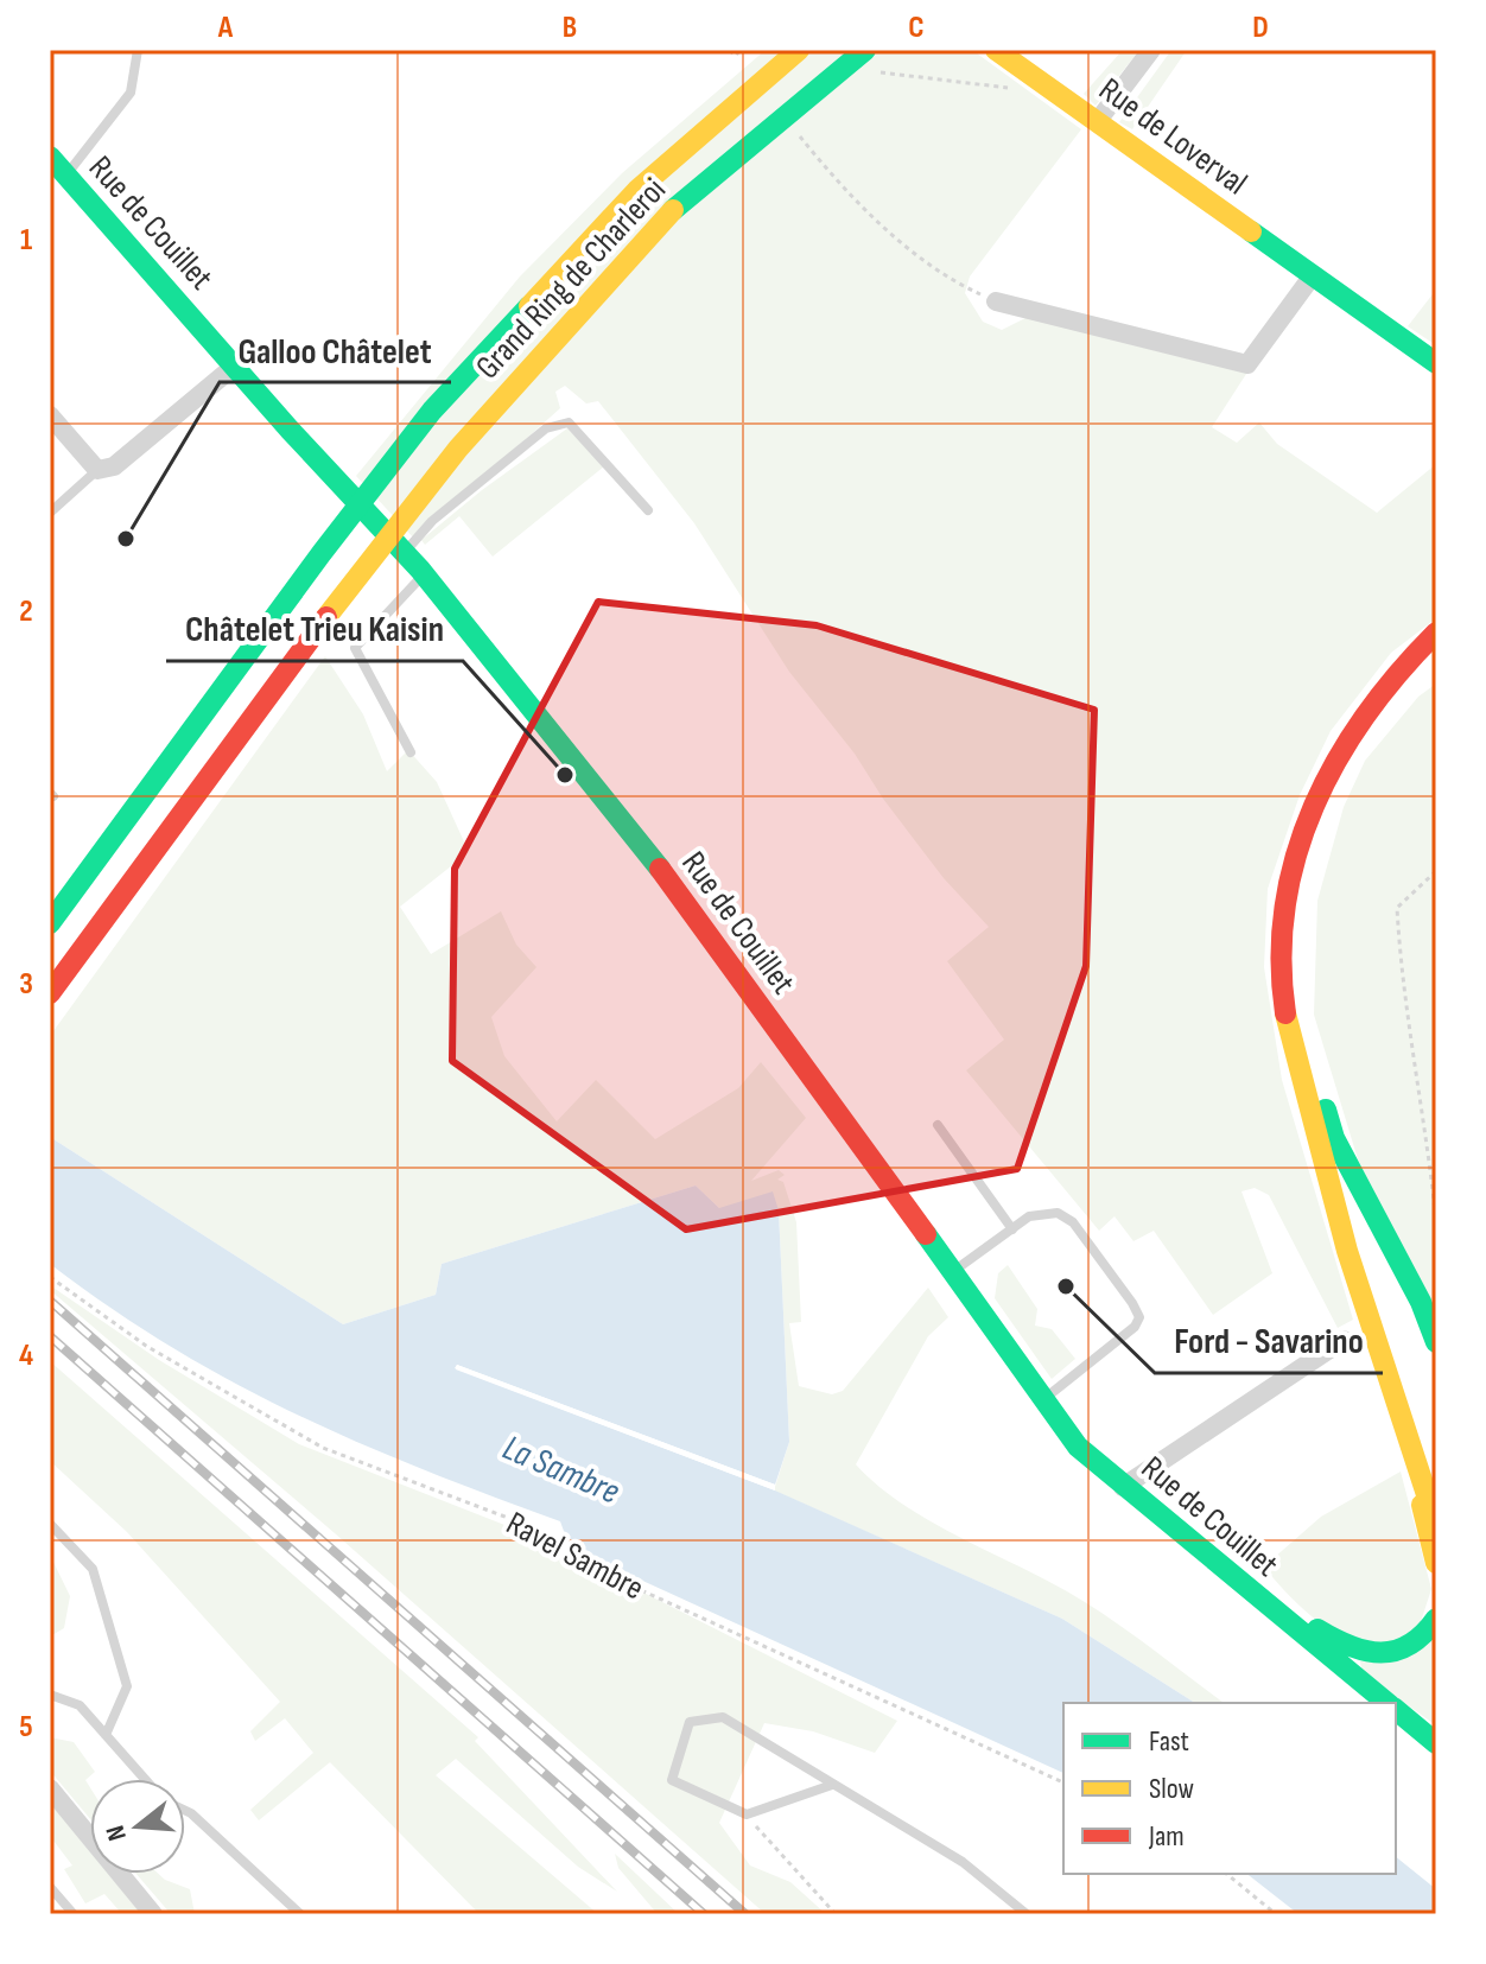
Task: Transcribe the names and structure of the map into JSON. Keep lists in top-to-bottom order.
{
  "streets": {
    "main road": ["Rue de Loverval", "Rue de Couillet", "Grand Ring de Charleroi"],
    "path": ["Ravel Sambre"]
  },
  "water": ["La Sambre"],
  "places": ["Galloo Châtelet", "Châtelet Trieu Kaisin", "Ford - Savarino"],
  "legend": ["Fast", "Slow", "Jam"],
  "north": "left",
  "grid": {
    "columns": [
      "A",
      "B",
      "C",
      "D"
    ],
    "rows": [
      "1",
      "2",
      "3",
      "4",
      "5"
    ]
  }
}
